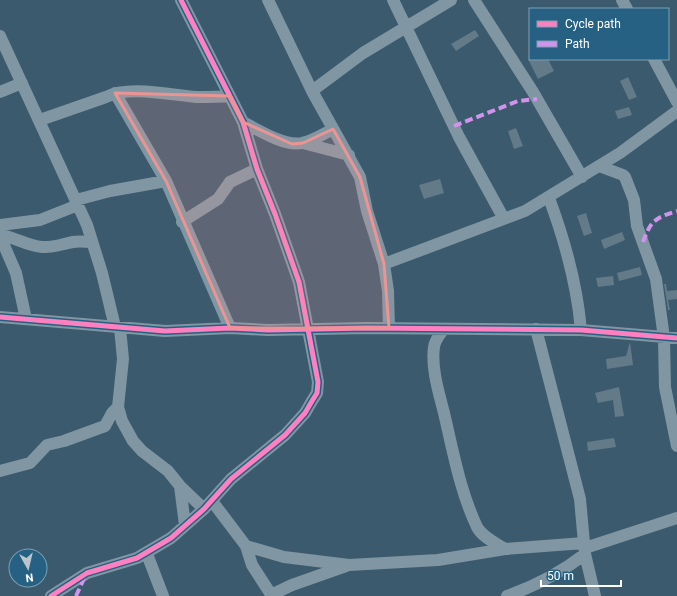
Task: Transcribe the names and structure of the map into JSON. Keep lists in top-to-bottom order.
{
  "legend": ["Cycle path", "Path"],
  "scale_bar": "50 m",
  "north": "bottom"
}
